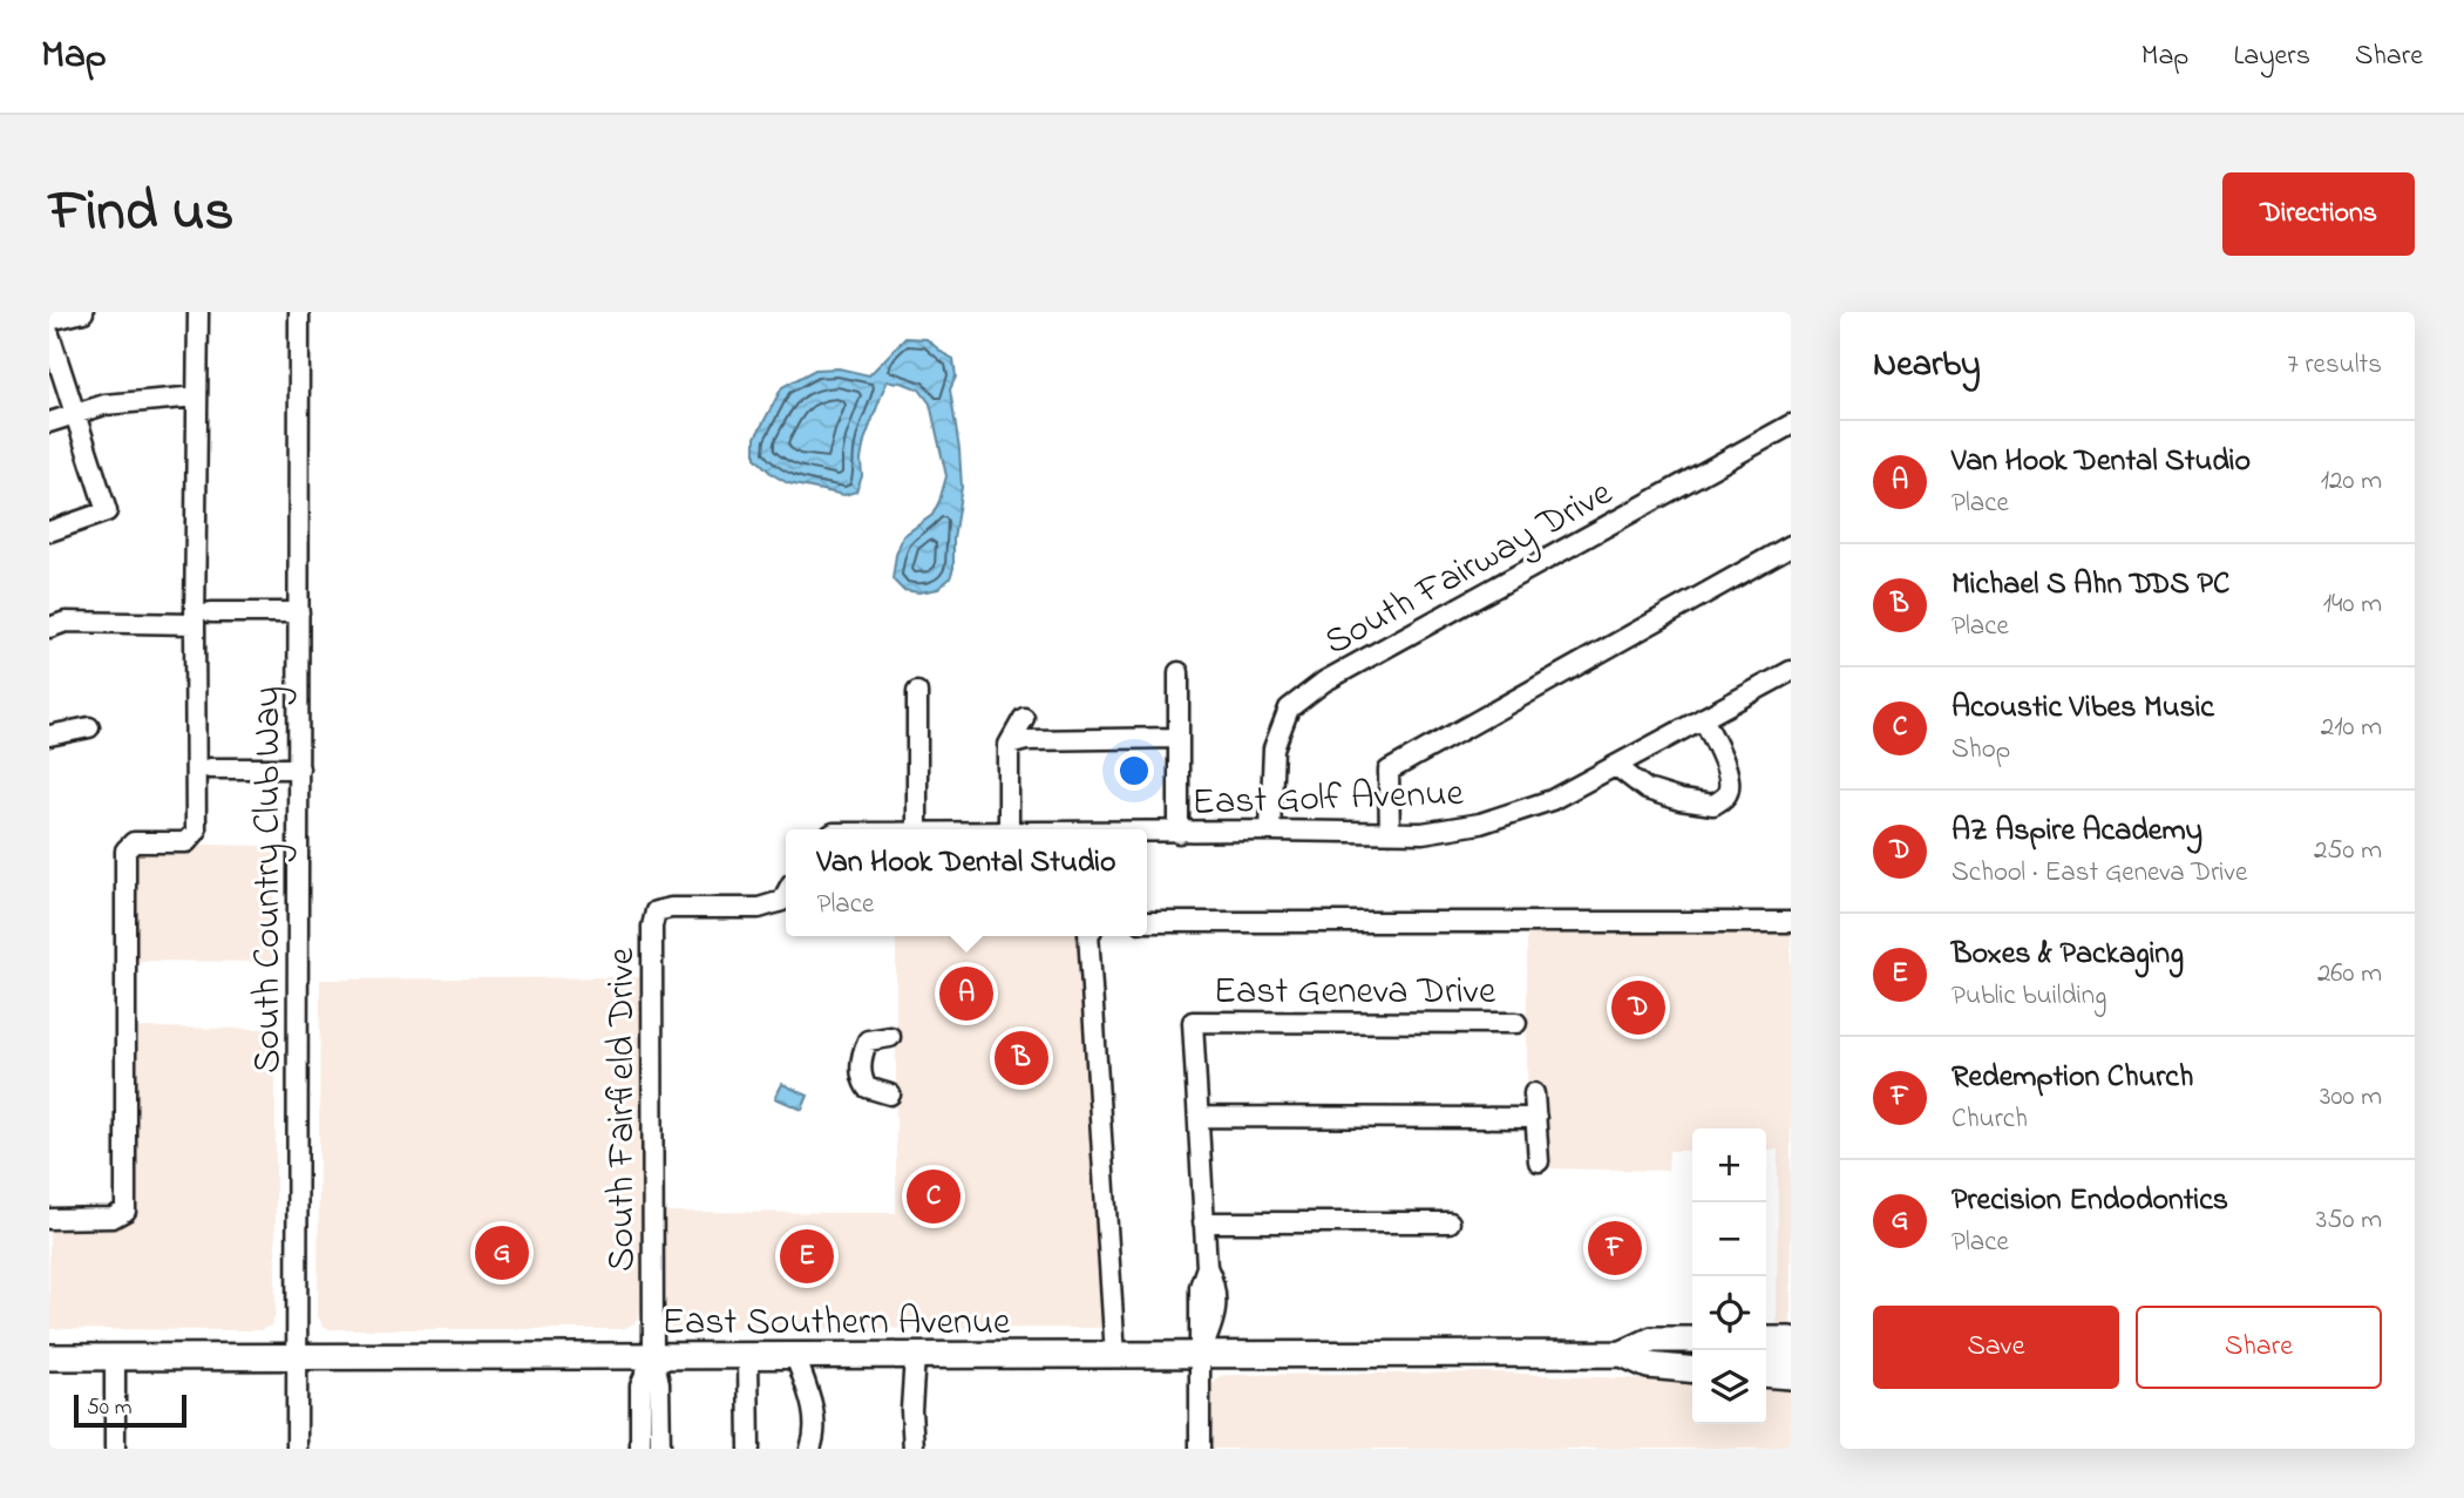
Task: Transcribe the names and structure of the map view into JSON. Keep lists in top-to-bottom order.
{
  "streets": {
    "main road": ["East Southern Avenue"],
    "street": [
      "South Fairway Drive",
      "East Golf Avenue",
      "South Country Club Way",
      "East Geneva Drive",
      "South Fairfield Drive"
    ]
  },
  "crossings": [
    ["South Fairway Drive", "East Golf Avenue"],
    ["South Country Club Way", "East Southern Avenue"],
    ["South Fairfield Drive", "East Southern Avenue"]
  ],
  "scale_bar": "50 m",
  "page": {
    "header": "Map",
    "nav": ["Map", "Layers", "Share"],
    "title": "Find us",
    "buttons": [
      "Directions",
      ["Save", "Share"]
    ],
    "heading": ["Nearby", "7 results"],
    "list": [
      {
        "mark": "A",
        "name": "Van Hook Dental Studio",
        "note": "Place",
        "value": "120 m"
      },
      {
        "mark": "B",
        "name": "Michael S Ahn DDS PC",
        "note": "Place",
        "value": "140 m"
      },
      {
        "mark": "C",
        "name": "Acoustic Vibes Music",
        "note": "Shop",
        "value": "210 m"
      },
      {
        "mark": "D",
        "name": "AZ Aspire Academy",
        "note": "School · East Geneva Drive",
        "value": "250 m"
      },
      {
        "mark": "E",
        "name": "Boxes & Packaging",
        "note": "Public building",
        "value": "260 m"
      },
      {
        "mark": "F",
        "name": "Redemption Church",
        "note": "Church",
        "value": "300 m"
      },
      {
        "mark": "G",
        "name": "Precision Endodontics",
        "note": "Place",
        "value": "350 m"
      }
    ],
    "popup": ["Van Hook Dental Studio", "Place"],
    "pins": [
      "A",
      "D",
      "B",
      "C",
      "F",
      "G",
      "E"
    ],
    "map_buttons": ["+", "−"],
    "scale": "50 m"
  }
}
